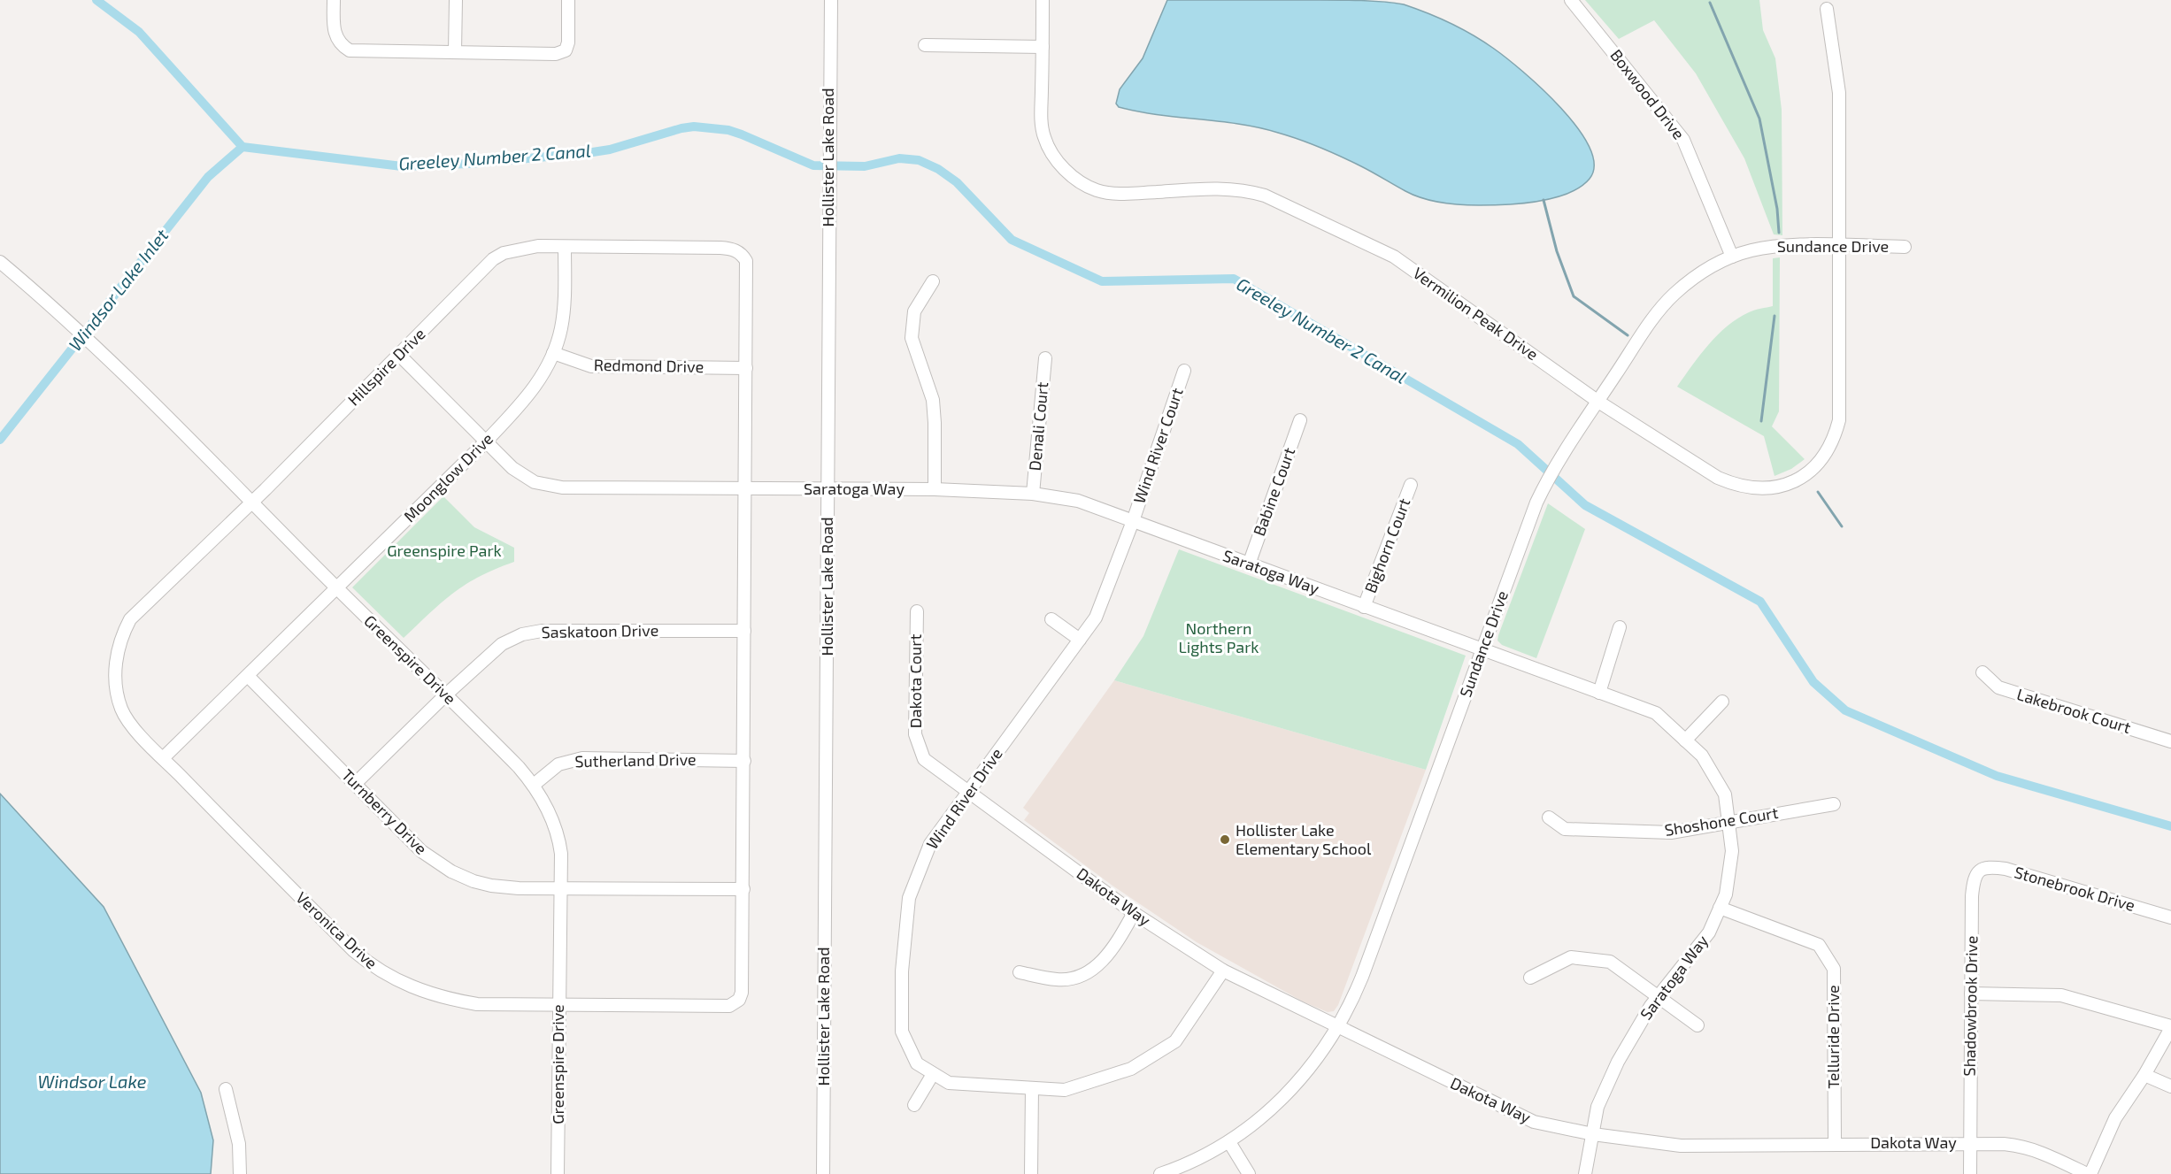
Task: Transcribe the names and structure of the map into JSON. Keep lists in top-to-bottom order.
{
  "streets": {
    "street": [
      "Boxwood Drive",
      "Hollister Lake Road",
      "Sundance Drive",
      "Vermilion Peak Drive",
      "Redmond Drive",
      "Hillspire Drive",
      "Denali Court",
      "Wind River Court",
      "Moonglow Drive",
      "Saratoga Way",
      "Babine Court",
      "Bighorn Court",
      "Saskatoon Drive",
      "Greenspire Drive",
      "Dakota Court",
      "Lakebrook Court",
      "Sutherland Drive",
      "Wind River Drive",
      "Turnberry Drive",
      "Shoshone Court",
      "Stonebrook Drive",
      "Dakota Way",
      "Veronica Drive",
      "Shadowbrook Drive",
      "Telluride Drive"
    ]
  },
  "crossings": [
    ["Boxwood Drive", "Sundance Drive"],
    ["Hollister Lake Road", "Saratoga Way"],
    ["Sundance Drive", "Vermilion Peak Drive"],
    ["Sundance Drive", "Saratoga Way"],
    ["Sundance Drive", "Dakota Way"],
    ["Redmond Drive", "Hillspire Drive"],
    ["Redmond Drive", "Moonglow Drive"],
    ["Hillspire Drive", "Moonglow Drive"],
    ["Hillspire Drive", "Saratoga Way"],
    ["Hillspire Drive", "Greenspire Drive"],
    ["Hillspire Drive", "Veronica Drive"],
    ["Denali Court", "Saratoga Way"],
    ["Wind River Court", "Saratoga Way"],
    ["Wind River Court", "Wind River Drive"],
    ["Moonglow Drive", "Saratoga Way"],
    ["Moonglow Drive", "Greenspire Drive"],
    ["Moonglow Drive", "Turnberry Drive"],
    ["Moonglow Drive", "Veronica Drive"],
    ["Saratoga Way", "Babine Court"],
    ["Saratoga Way", "Bighorn Court"],
    ["Saratoga Way", "Wind River Drive"],
    ["Saratoga Way", "Shoshone Court"],
    ["Saratoga Way", "Dakota Way"],
    ["Saratoga Way", "Telluride Drive"],
    ["Saskatoon Drive", "Greenspire Drive"],
    ["Saskatoon Drive", "Turnberry Drive"],
    ["Greenspire Drive", "Sutherland Drive"],
    ["Greenspire Drive", "Turnberry Drive"],
    ["Greenspire Drive", "Veronica Drive"],
    ["Dakota Court", "Wind River Drive"],
    ["Dakota Court", "Dakota Way"],
    ["Wind River Drive", "Dakota Way"],
    ["Turnberry Drive", "Veronica Drive"],
    ["Stonebrook Drive", "Shadowbrook Drive"],
    ["Dakota Way", "Shadowbrook Drive"],
    ["Dakota Way", "Telluride Drive"]
  ],
  "water": ["Greeley Number 2 Canal", "Windsor Lake Inlet", "Windsor Lake"],
  "parks": ["Greenspire Park", "Northern Lights Park"],
  "places": ["Hollister Lake Elementary School"]
}
